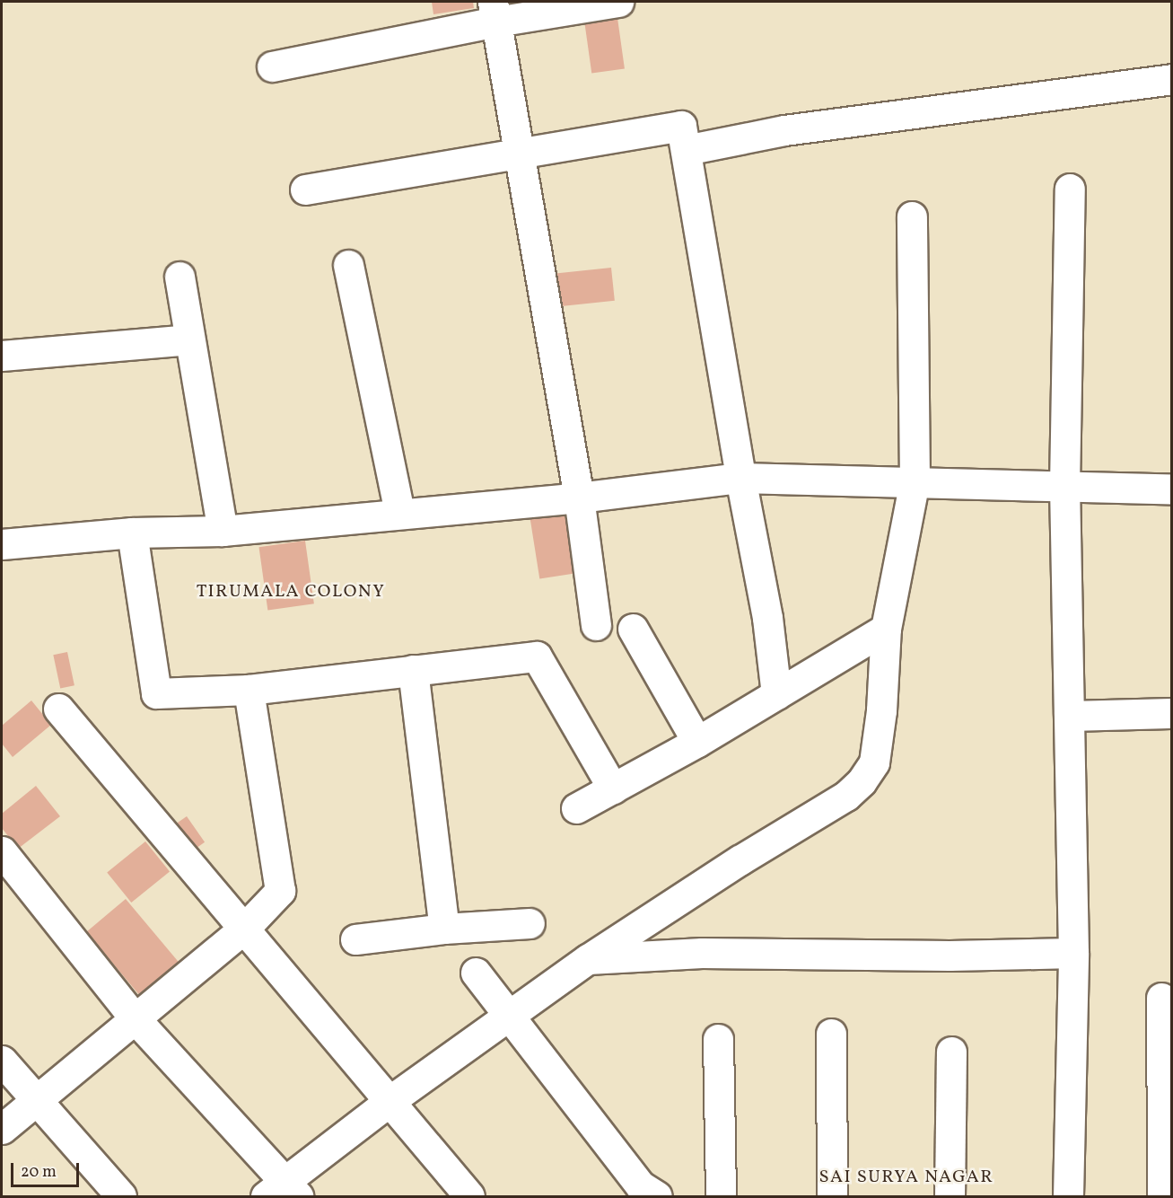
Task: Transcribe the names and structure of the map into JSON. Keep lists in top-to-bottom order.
{
  "districts": ["TIRUMALA COLONY", "SAI SURYA NAGAR"],
  "scale_bar": "20 m"
}
